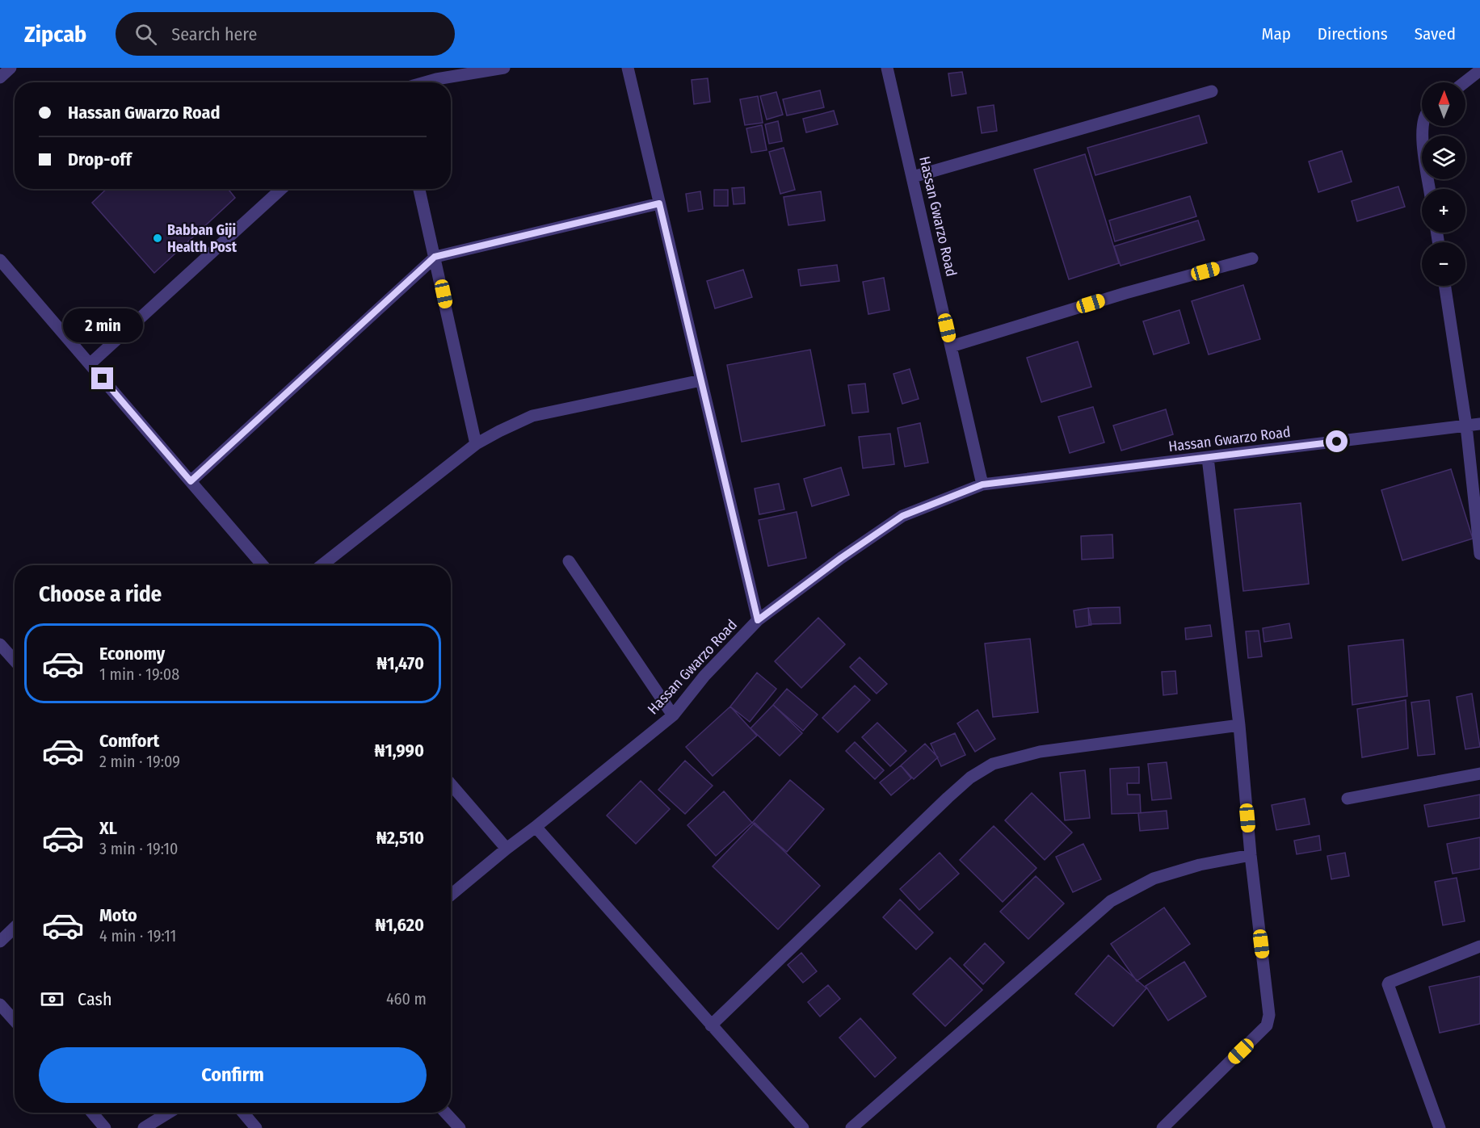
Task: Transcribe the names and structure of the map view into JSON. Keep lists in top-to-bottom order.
{
  "streets": {
    "street": ["Hassan Gwarzo Road"]
  },
  "places": ["Babban Giji Health Post"],
  "north": "top",
  "page": {
    "header": "Zipcab",
    "search": "Search here",
    "nav": ["Map", "Directions", "Saved"],
    "map_buttons": ["+", "−"],
    "banner": ["Hassan Gwarzo Road", "Drop-off"],
    "bubble": "2 min",
    "heading": "Choose a ride",
    "list": [
      {
        "name": "Economy",
        "note": "1 min · 19:08",
        "value": "₦1,470"
      },
      {
        "name": "Comfort",
        "note": "2 min · 19:09",
        "value": "₦1,990"
      },
      {
        "name": "XL",
        "note": "3 min · 19:10",
        "value": "₦2,510"
      },
      {
        "name": "Moto",
        "note": "4 min · 19:11",
        "value": "₦1,620"
      }
    ],
    "pay": ["Cash", "460 m"],
    "buttons": "Confirm"
  }
}
